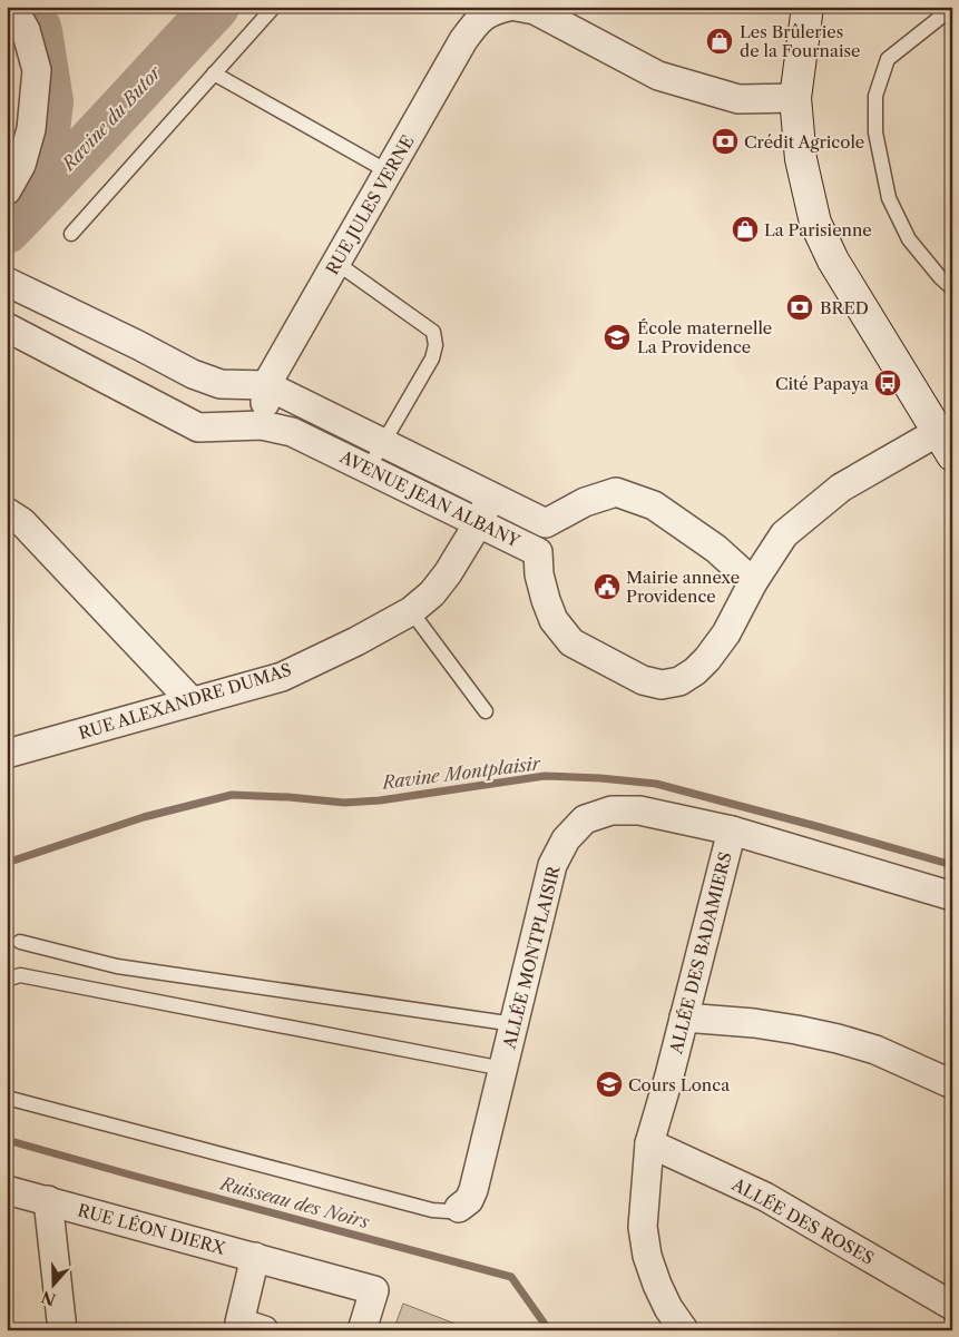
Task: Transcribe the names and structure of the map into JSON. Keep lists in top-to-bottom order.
{
  "streets": {
    "street": [
      "RUE JULES VERNE",
      "AVENUE JEAN ALBANY",
      "RUE ALEXANDRE DUMAS",
      "ALLÉE DES BADAMIERS",
      "ALLÉE MONTPLAISIR",
      "ALLÉE DES ROSES",
      "RUE LÉON DIERX"
    ]
  },
  "crossings": [
    ["RUE JULES VERNE", "AVENUE JEAN ALBANY"],
    ["AVENUE JEAN ALBANY", "RUE ALEXANDRE DUMAS"],
    ["ALLÉE DES BADAMIERS", "ALLÉE MONTPLAISIR"],
    ["ALLÉE DES BADAMIERS", "ALLÉE DES ROSES"]
  ],
  "water": ["Ravine du Butor", "Ravine Montplaisir", "Ruisseau des Noirs"],
  "places": {
    "shop": ["Les Brûleries de la Fournaise", "La Parisienne"],
    "bank": ["Crédit Agricole", "BRED"],
    "school or university": ["École maternelle La Providence", "Cours Lonca"],
    "bus stop": ["Cité Papaya"],
    "public building": ["Mairie annexe Providence"]
  },
  "north": "bottom"
}
